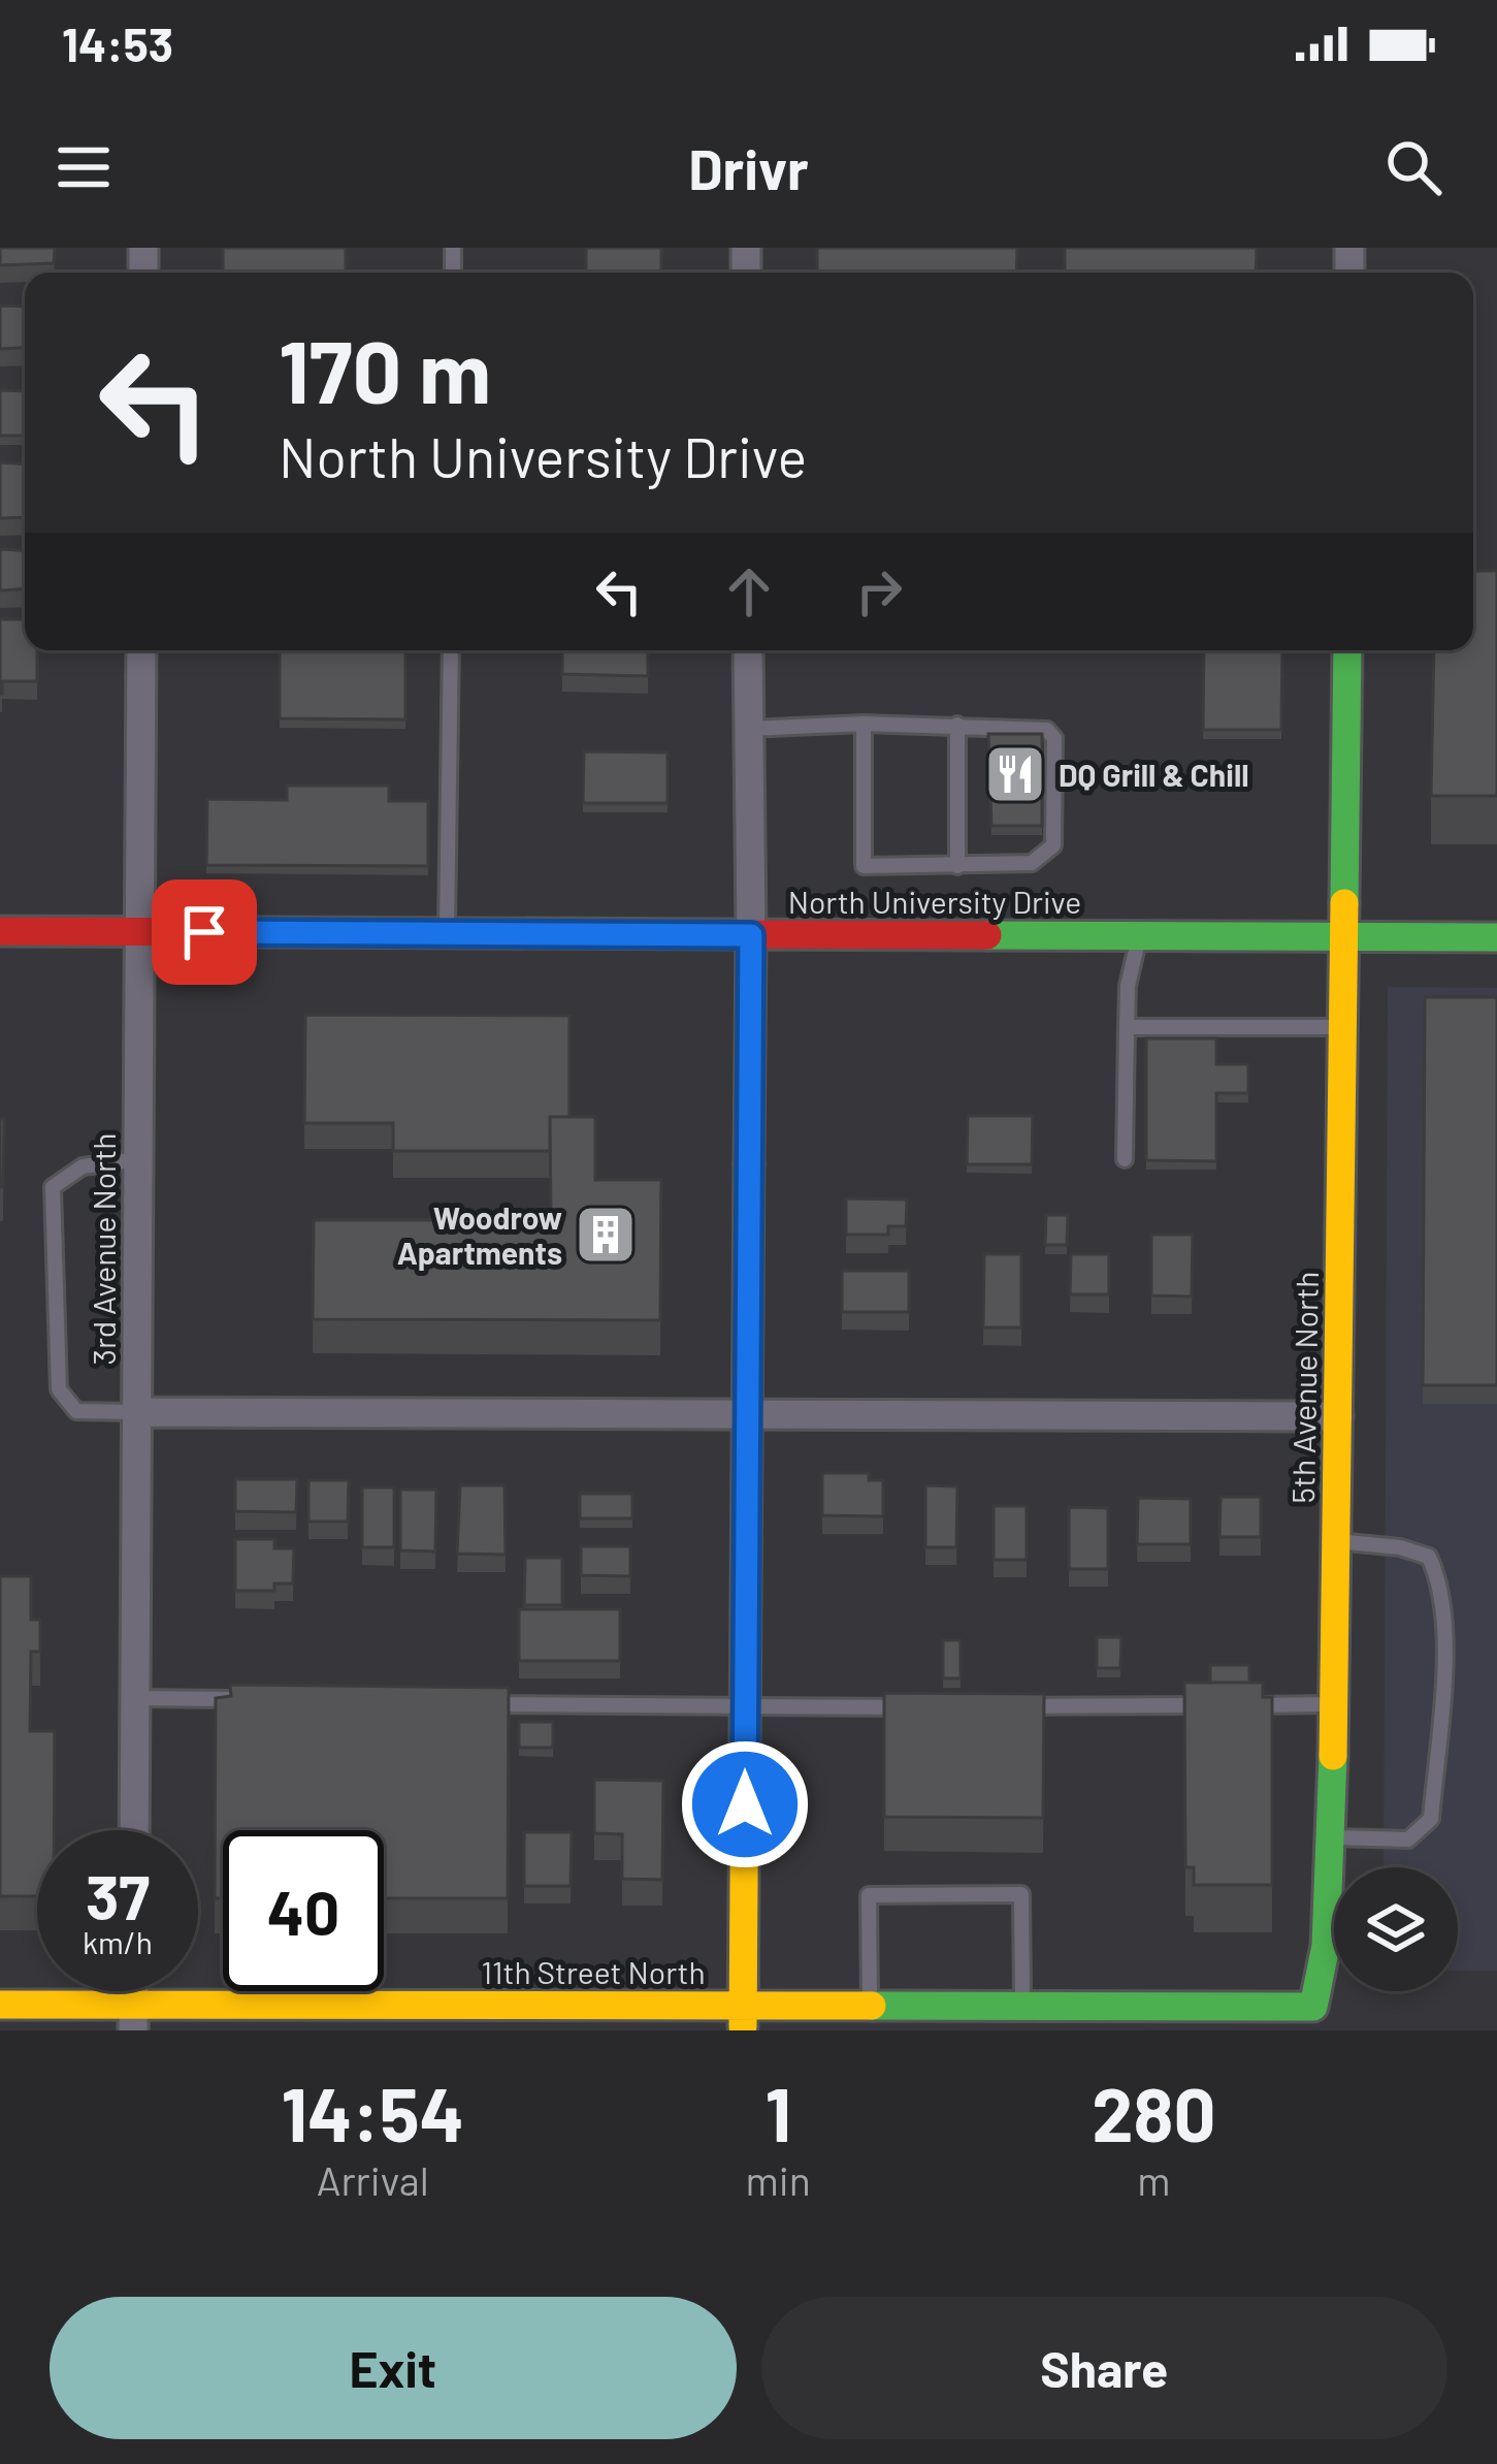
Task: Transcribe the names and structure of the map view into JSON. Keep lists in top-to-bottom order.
{
  "streets": {
    "street": [
      "North University Drive",
      "3rd Avenue North",
      "5th Avenue North",
      "11th Street North"
    ]
  },
  "crossings": [
    ["North University Drive", "3rd Avenue North"],
    ["North University Drive", "5th Avenue North"],
    ["5th Avenue North", "11th Street North"]
  ],
  "places": {
    "restaurant": ["DQ Grill & Chill"],
    "building": ["Woodrow Apartments"]
  },
  "page": {
    "status": "14:53",
    "header": "Drivr",
    "turn": ["170 m", "North University Drive"],
    "speed": "37 km/h",
    "limit": "40",
    "eta": [
      "14:54",
      "Arrival",
      "1",
      "min",
      "280",
      "m"
    ],
    "buttons": ["Exit", "Share"]
  }
}
